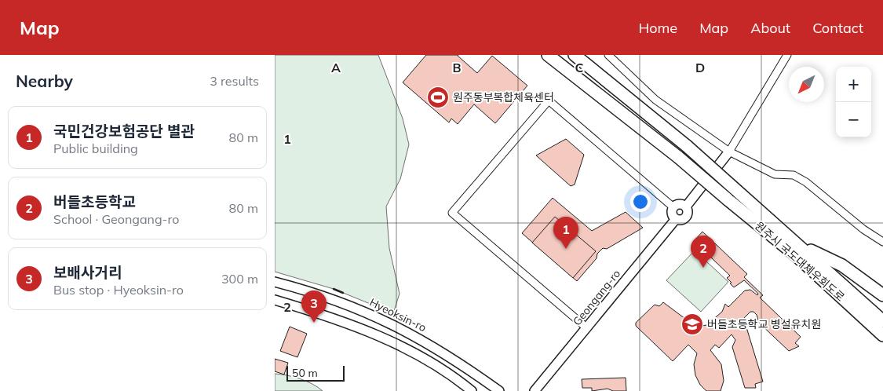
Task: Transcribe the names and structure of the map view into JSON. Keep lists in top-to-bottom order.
{
  "streets": {
    "highway": ["원주시 국도대체우회도로"],
    "street": ["Geongang-ro", "Hyeoksin-ro"]
  },
  "places": {
    "sports": ["원주동부복합체육센터"],
    "school or university": ["버들초등학교 병설유치원"]
  },
  "scale_bar": "50 m",
  "north": "bottom left",
  "page": {
    "header": "Map",
    "nav": [
      "Home",
      "Map",
      "About",
      "Contact"
    ],
    "heading": ["Nearby", "3 results"],
    "map_buttons": ["+", "−"],
    "list": [
      {
        "mark": "1",
        "name": "국민건강보험공단 별관",
        "note": "Public building",
        "value": "80 m"
      },
      {
        "mark": "2",
        "name": "버들초등학교",
        "note": "School · Geongang-ro",
        "value": "80 m"
      },
      {
        "mark": "3",
        "name": "보배사거리",
        "note": "Bus stop · Hyeoksin-ro",
        "value": "300 m"
      }
    ],
    "pins": ["1", "2", "3"],
    "scale": "50 m"
  },
  "grid": {
    "columns": [
      "A",
      "B",
      "C",
      "D"
    ],
    "rows": ["1", "2"]
  }
}
